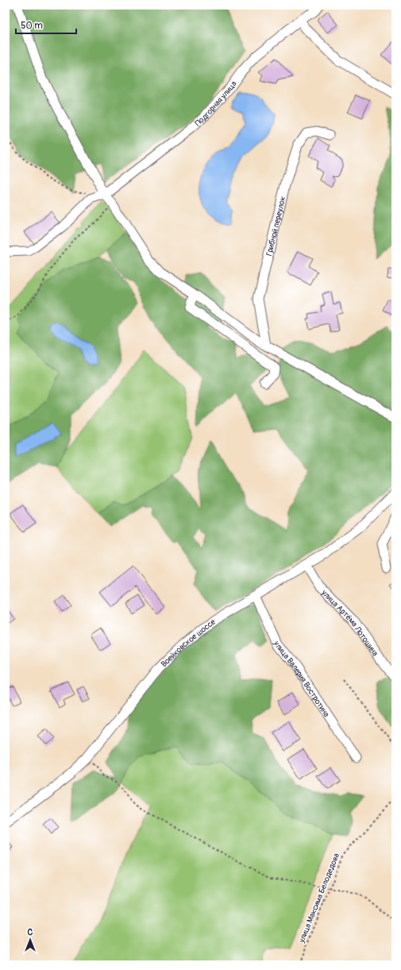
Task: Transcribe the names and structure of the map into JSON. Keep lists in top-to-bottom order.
{
  "streets": {
    "street": [
      "Подгорная улица",
      "Грибной переулок",
      "улица Артёма Лотошина",
      "Воейковское шоссе",
      "улица Валерия Востротина"
    ],
    "path": ["улица Максима Белодедова"]
  },
  "crossings": [
    ["улица Артёма Лотошина", "Воейковское шоссе"],
    ["Воейковское шоссе", "улица Валерия Востротина"]
  ],
  "scale_bar": "50 m",
  "north": "top"
}
